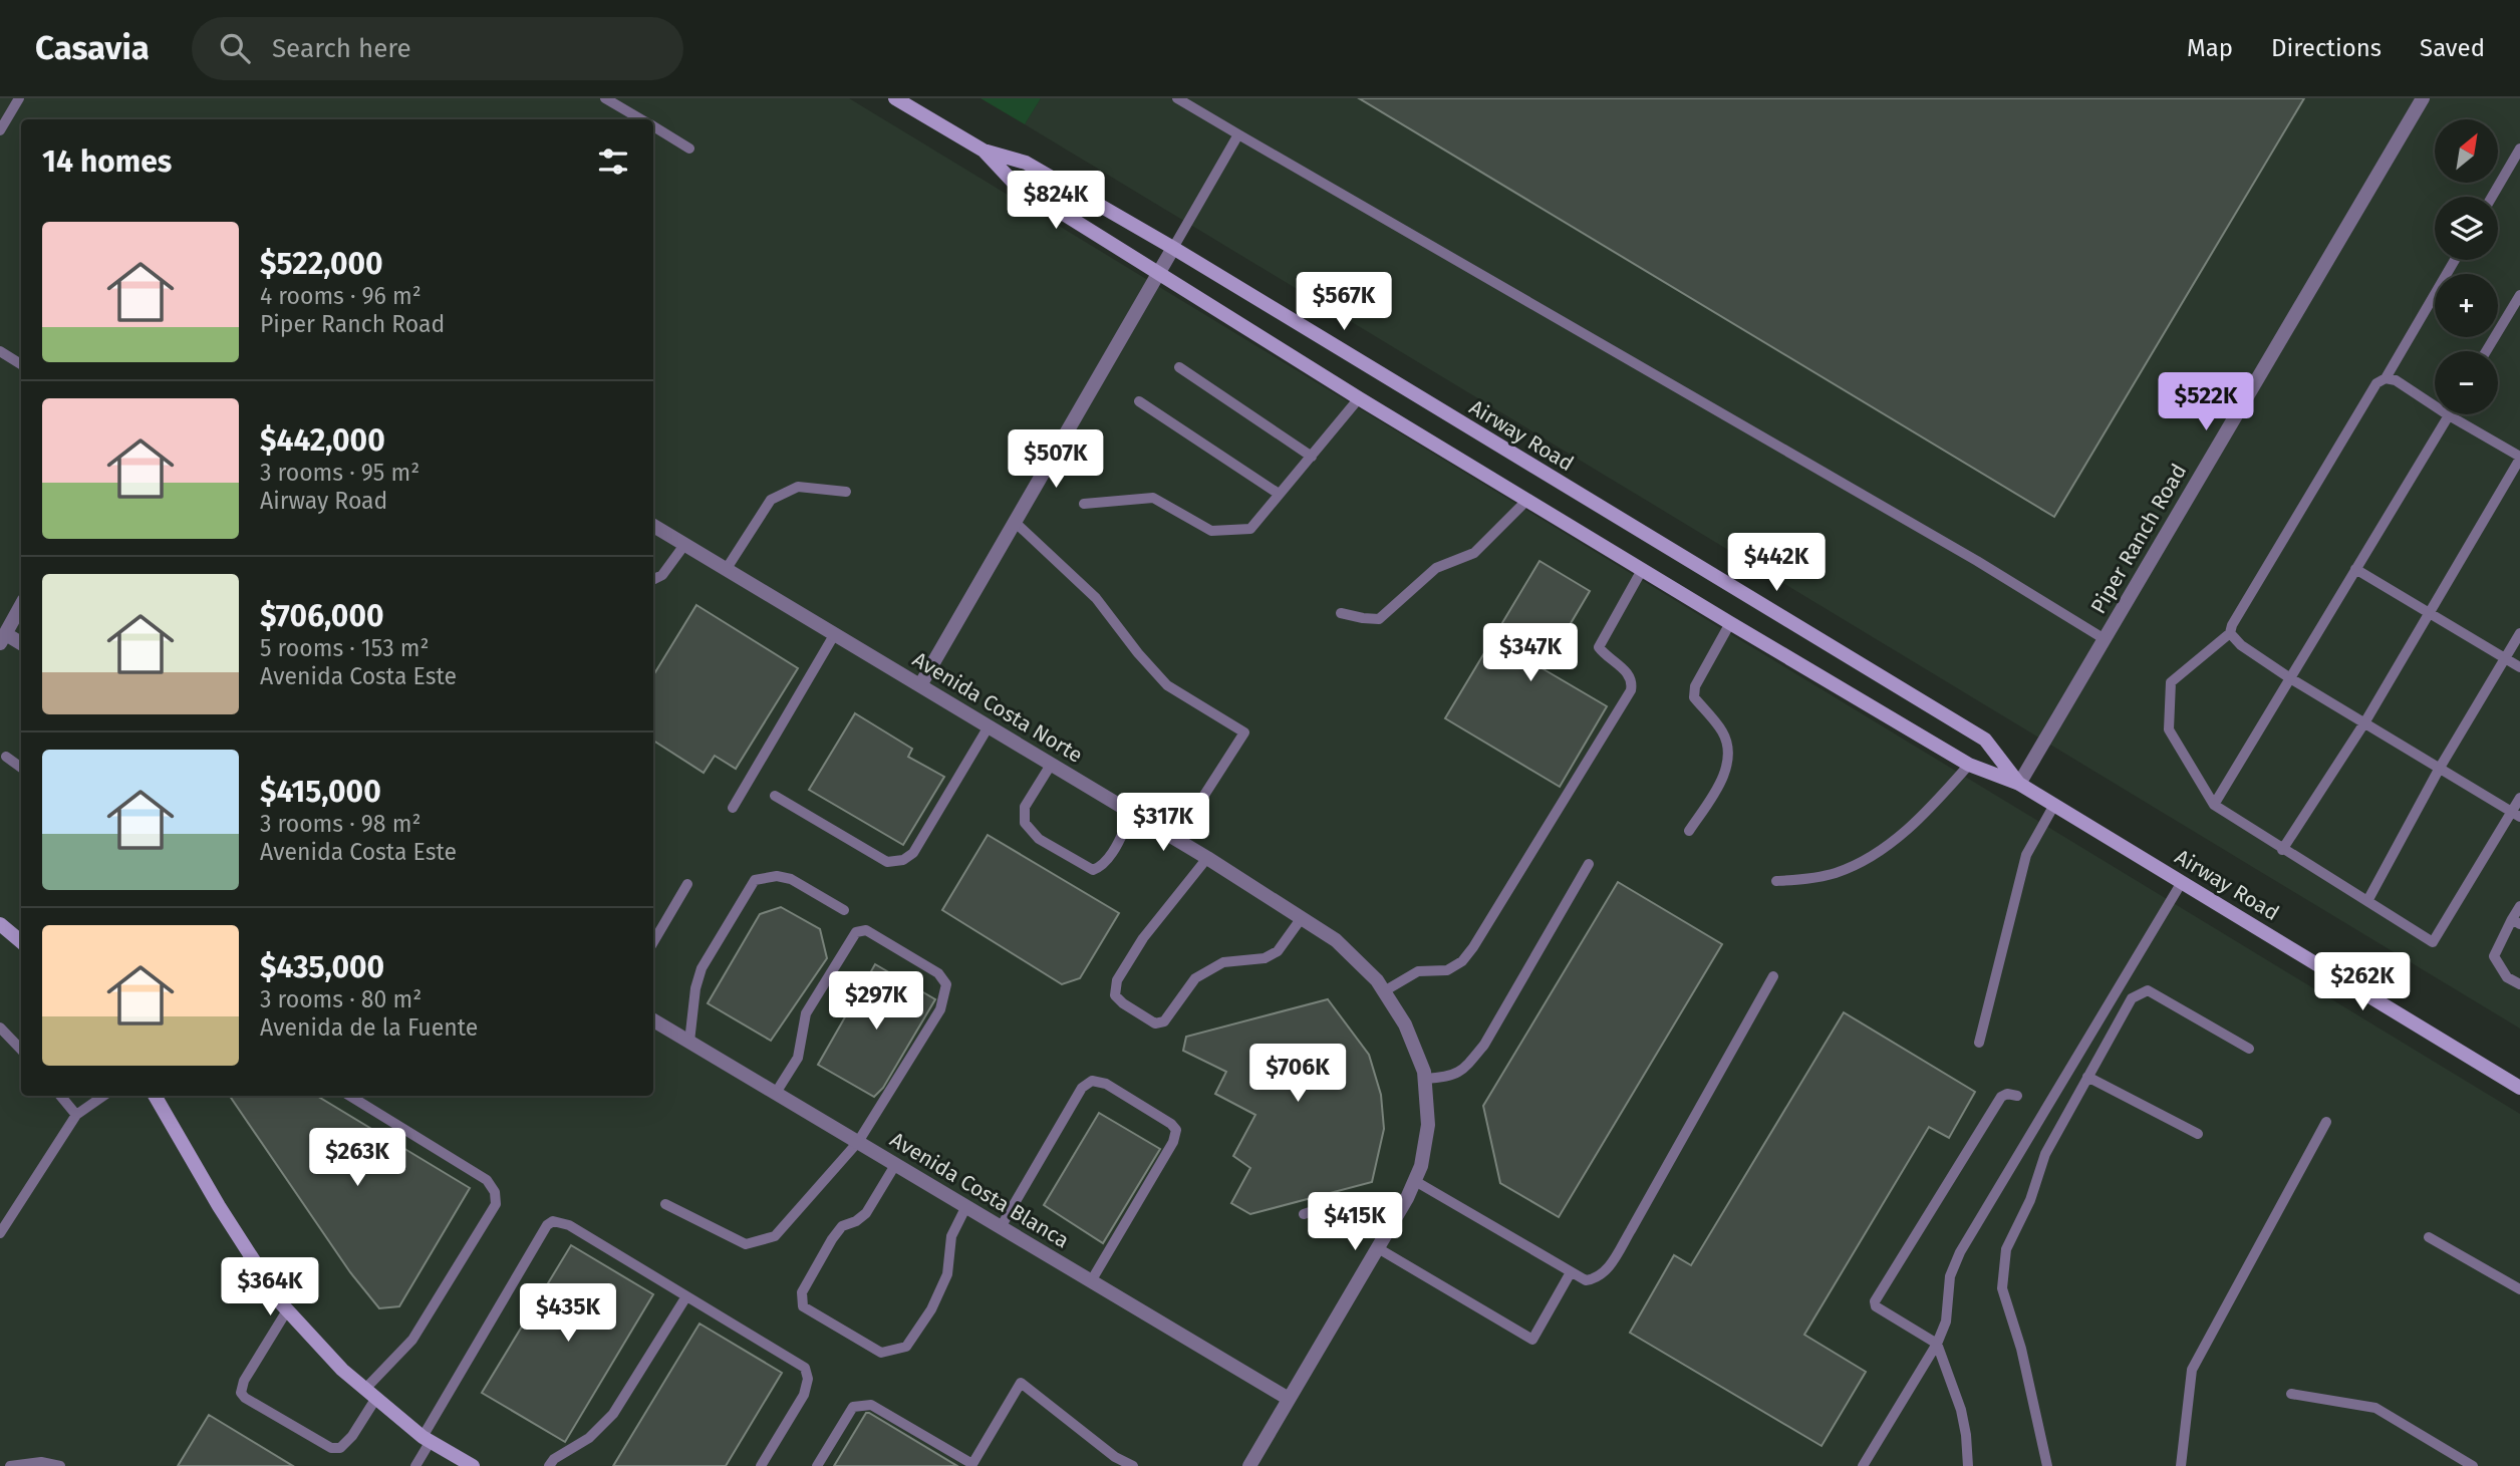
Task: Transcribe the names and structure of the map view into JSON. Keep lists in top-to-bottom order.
{
  "streets": {
    "street": [
      "Airway Road",
      "Piper Ranch Road",
      "Avenida Costa Norte",
      "Avenida Costa Blanca"
    ]
  },
  "crossings": [
    ["Airway Road", "Piper Ranch Road"],
    ["Avenida Costa Norte", "Avenida Costa Blanca"]
  ],
  "north": "top right",
  "page": {
    "header": "Casavia",
    "search": "Search here",
    "nav": ["Map", "Directions", "Saved"],
    "map_buttons": ["+", "−"],
    "heading": "14 homes",
    "price": [
      "$824K",
      "$567K",
      "$522K",
      "$507K",
      "$442K",
      "$347K",
      "$317K",
      "$262K",
      "$297K",
      "$706K",
      "$263K",
      "$415K",
      "$364K",
      "$435K"
    ],
    "list": [
      {
        "name": "$522,000",
        "note": "4 rooms · 96 m² · Piper Ranch Road"
      },
      {
        "name": "$442,000",
        "note": "3 rooms · 95 m² · Airway Road"
      },
      {
        "name": "$706,000",
        "note": "5 rooms · 153 m² · Avenida Costa Este"
      },
      {
        "name": "$415,000",
        "note": "3 rooms · 98 m² · Avenida Costa Este"
      },
      {
        "name": "$435,000",
        "note": "3 rooms · 80 m² · Avenida de la Fuente"
      }
    ]
  }
}
